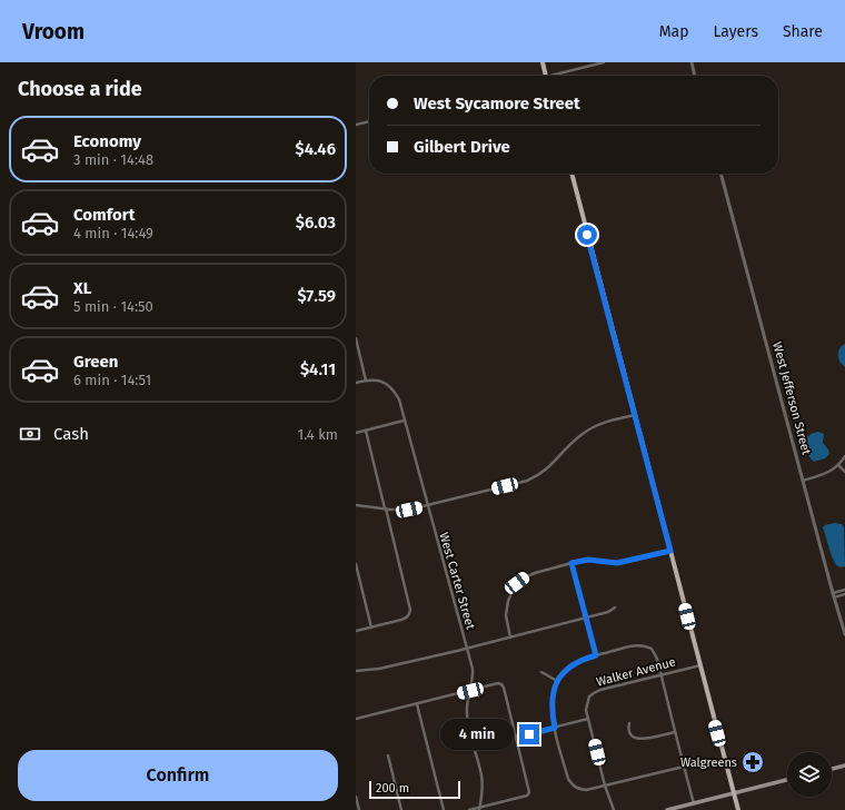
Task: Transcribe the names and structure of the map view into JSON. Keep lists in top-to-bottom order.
{
  "streets": {
    "street": ["West Jefferson Street", "West Carter Street", "Walker Avenue"]
  },
  "places": {
    "pharmacy": ["Walgreens"]
  },
  "scale_bar": "200 m",
  "page": {
    "header": "Vroom",
    "nav": ["Map", "Layers", "Share"],
    "heading": "Choose a ride",
    "banner": ["West Sycamore Street", "Gilbert Drive"],
    "list": [
      {
        "name": "Economy",
        "note": "3 min · 14:48",
        "value": "$4.46"
      },
      {
        "name": "Comfort",
        "note": "4 min · 14:49",
        "value": "$6.03"
      },
      {
        "name": "XL",
        "note": "5 min · 14:50",
        "value": "$7.59"
      },
      {
        "name": "Green",
        "note": "6 min · 14:51",
        "value": "$4.11"
      }
    ],
    "pay": ["Cash", "1.4 km"],
    "bubble": "4 min",
    "buttons": "Confirm",
    "scale": "200 m"
  }
}
